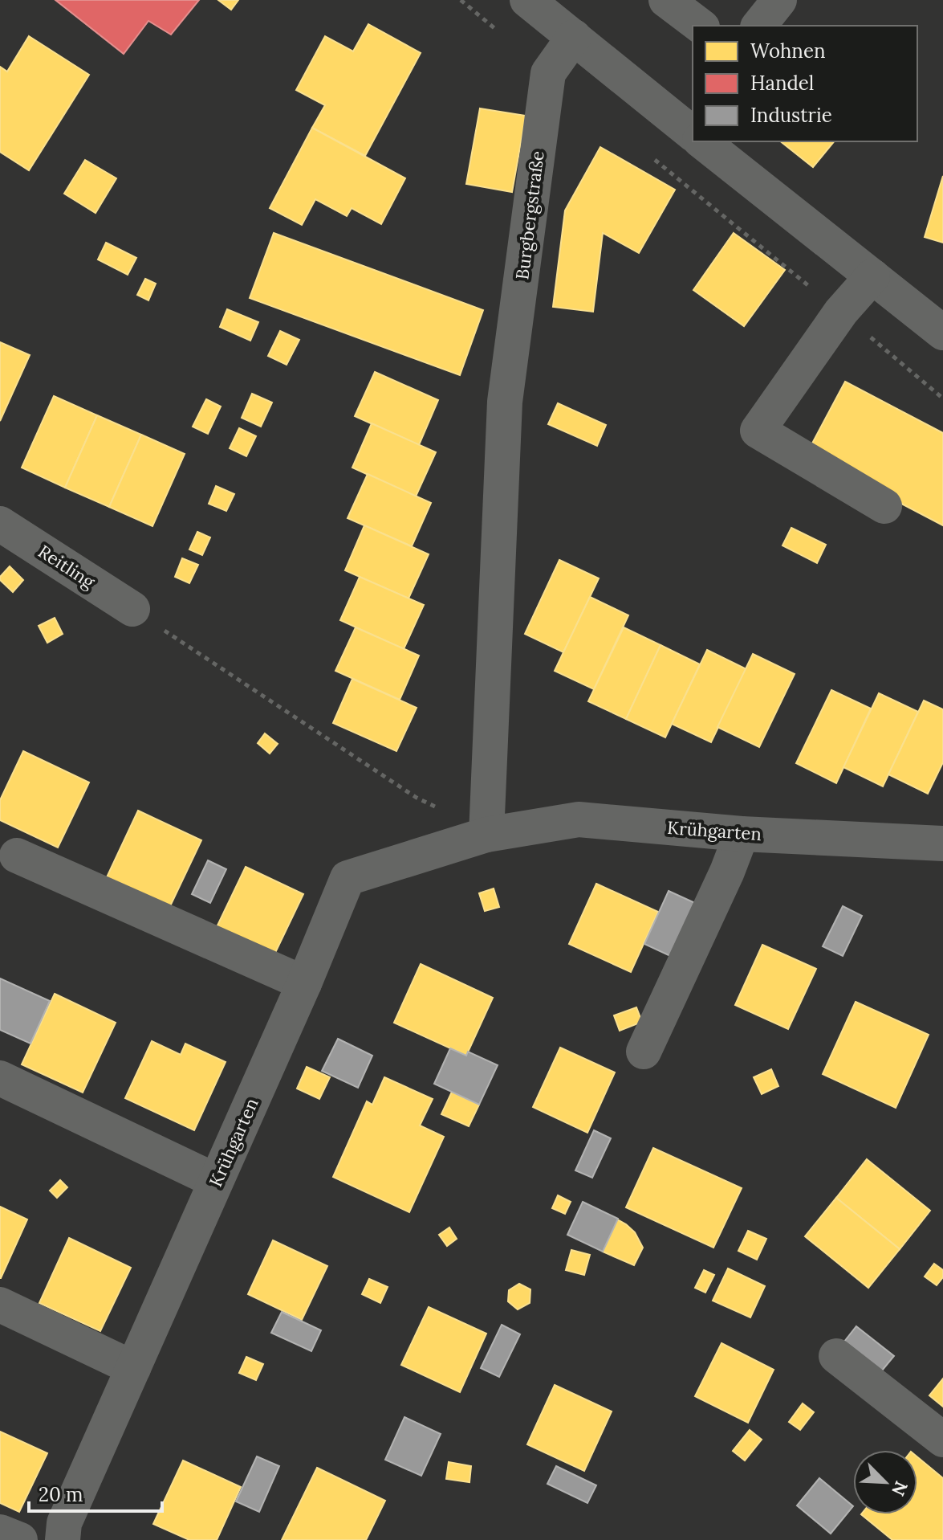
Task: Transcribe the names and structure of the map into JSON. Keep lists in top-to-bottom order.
{
  "streets": {
    "street": ["Burgbergstraße", "Reitling", "Krühgarten"]
  },
  "crossings": [
    ["Burgbergstraße", "Krühgarten"]
  ],
  "legend": ["Wohnen", "Handel", "Industrie"],
  "scale_bar": "20 m",
  "north": "bottom right"
}
